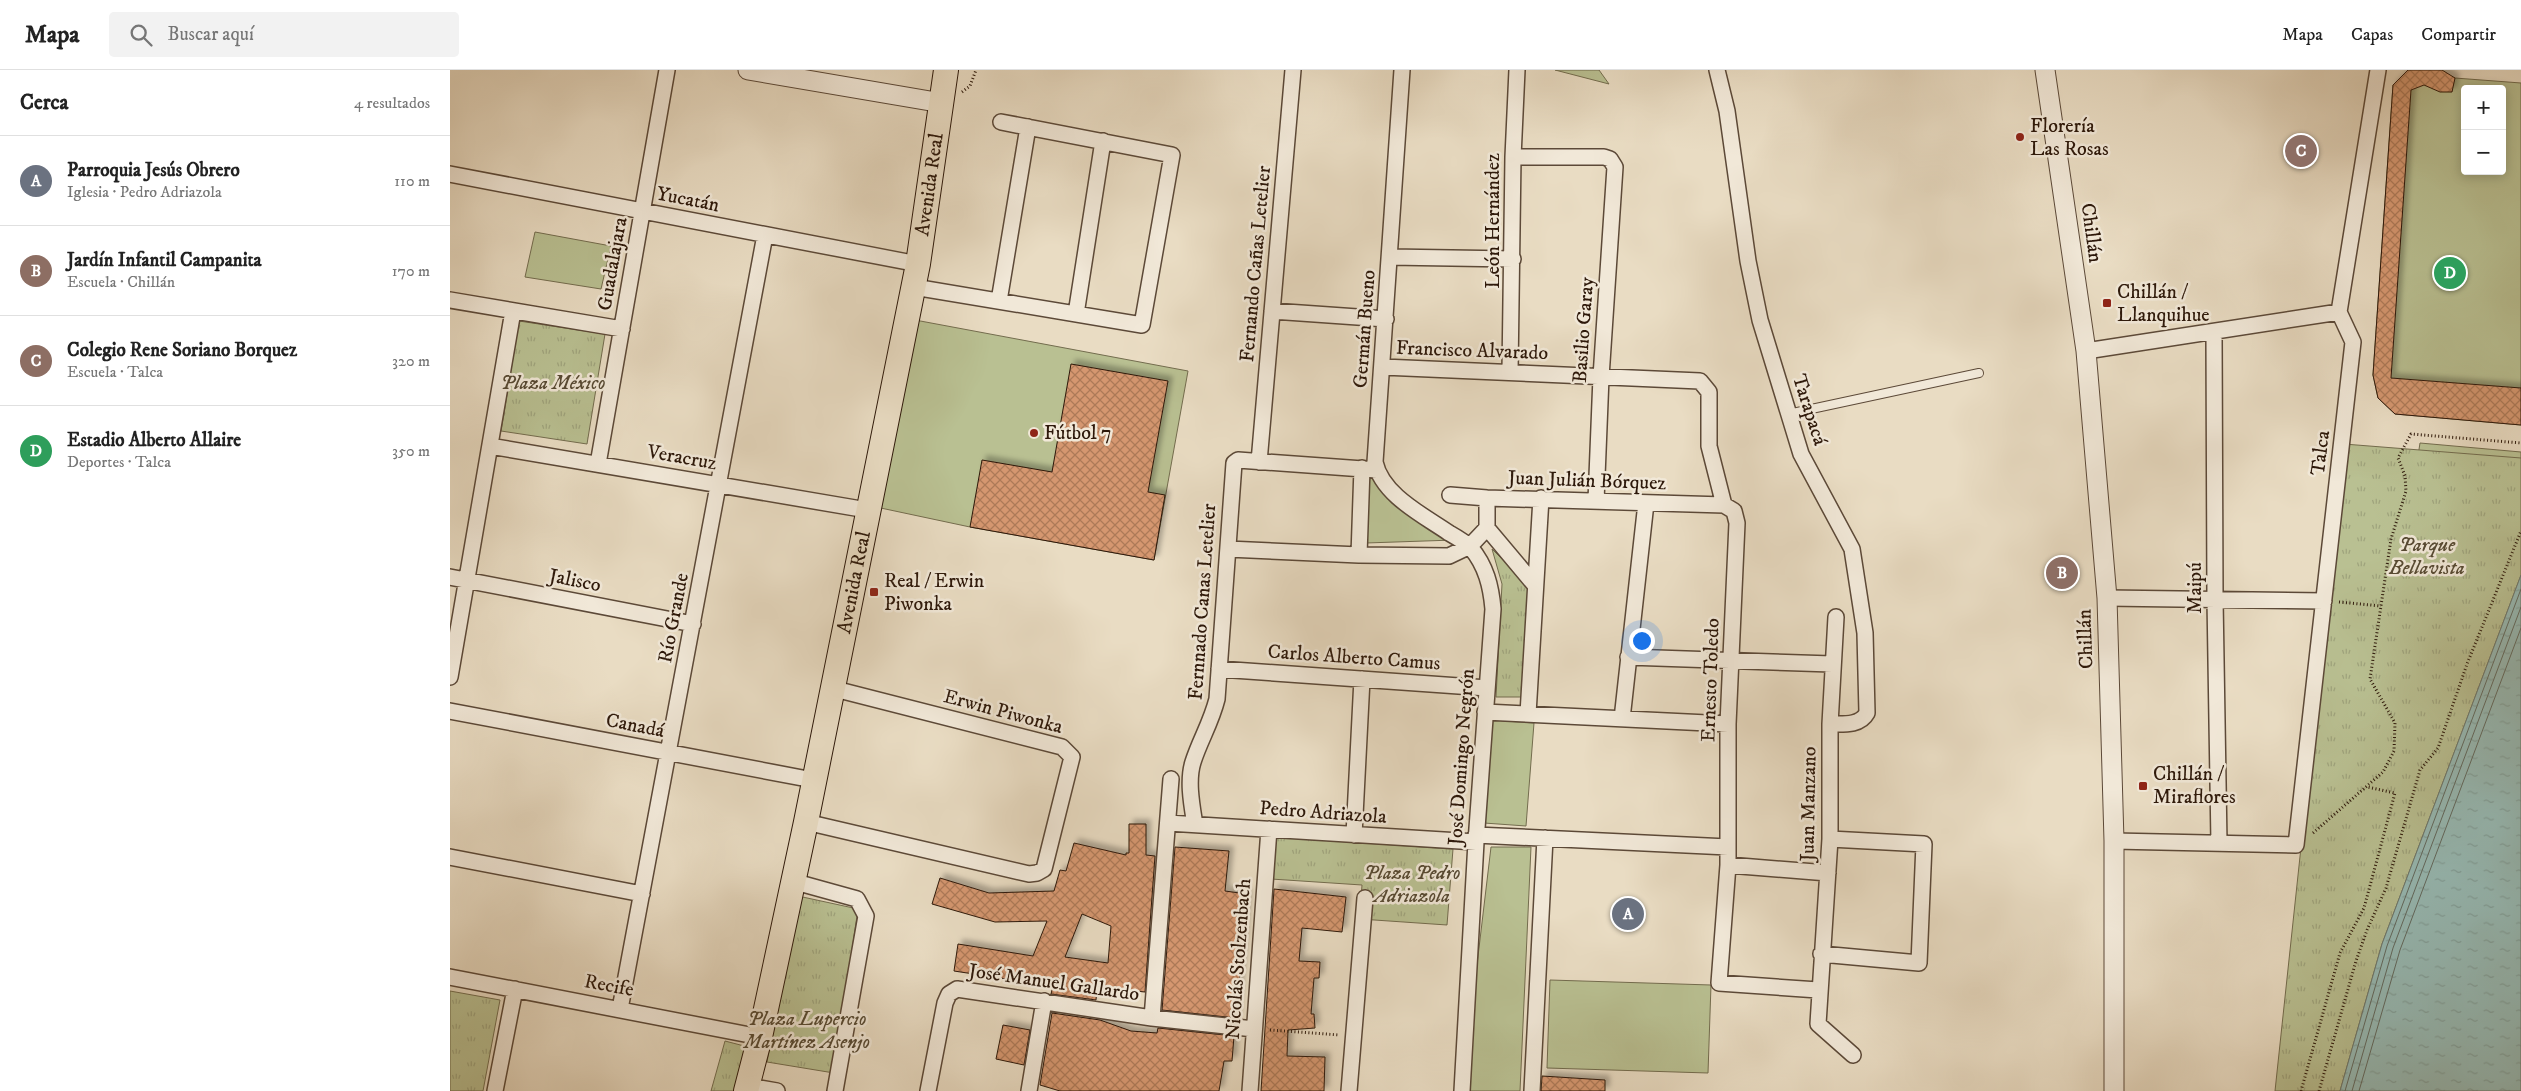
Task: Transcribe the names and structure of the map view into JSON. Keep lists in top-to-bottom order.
{
  "streets": {
    "main road": ["Avenida Real"],
    "street": [
      "Yucatán",
      "León Hernández",
      "Chillán",
      "Guadalajara",
      "Fernando Cañas Letelier",
      "Germán Bueno",
      "Basilio Garay",
      "Francisco Alvarado",
      "Tarapacá",
      "Talca",
      "Veracruz",
      "Juan Julián Bórquez",
      "Jalisco",
      "Maipú",
      "Fernnado Canas Letelier",
      "Río Grande",
      "Carlos Alberto Camus",
      "Ernesto Toledo",
      "Erwin Piwonka",
      "Canadá",
      "José Domingo Negrón",
      "Juan Manzano",
      "Pedro Adriazola",
      "Nicolás Stolzenbach",
      "José Manuel Gallardo",
      "Recife"
    ]
  },
  "crossings": [
    ["Avenida Real", "Yucatán"],
    ["Avenida Real", "Veracruz"],
    ["Avenida Real", "Erwin Piwonka"],
    ["Avenida Real", "Canadá"],
    ["Avenida Real", "Recife"],
    ["Yucatán", "Guadalajara"],
    ["Yucatán", "Río Grande"],
    ["León Hernández", "Basilio Garay"],
    ["León Hernández", "Francisco Alvarado"],
    ["Guadalajara", "Veracruz"],
    ["Fernando Cañas Letelier", "Fernnado Canas Letelier"],
    ["Germán Bueno", "Francisco Alvarado"],
    ["Basilio Garay", "Francisco Alvarado"],
    ["Basilio Garay", "Juan Julián Bórquez"],
    ["Francisco Alvarado", "Ernesto Toledo"],
    ["Tarapacá", "Juan Manzano"],
    ["Veracruz", "Río Grande"],
    ["Juan Julián Bórquez", "Ernesto Toledo"],
    ["Jalisco", "Río Grande"],
    ["Fernnado Canas Letelier", "Carlos Alberto Camus"],
    ["Fernnado Canas Letelier", "Pedro Adriazola"],
    ["Río Grande", "Canadá"],
    ["Río Grande", "Recife"],
    ["Carlos Alberto Camus", "José Domingo Negrón"],
    ["Ernesto Toledo", "Juan Manzano"],
    ["Ernesto Toledo", "Pedro Adriazola"],
    ["José Domingo Negrón", "Pedro Adriazola"],
    ["Pedro Adriazola", "Nicolás Stolzenbach"],
    ["Nicolás Stolzenbach", "José Manuel Gallardo"]
  ],
  "parks": [
    "Plaza México",
    "Parque Bellavista",
    "Plaza Pedro Adriazola",
    "Plaza Lupercio Martínez Asenjo"
  ],
  "places": {
    "other": ["Florería Las Rosas", "Fútbol 7"],
    "transit": ["Chillán / Llanquihue", "Real / Erwin Piwonka", "Chillán / Miraflores"]
  },
  "page": {
    "header": "Mapa",
    "search": "Buscar aquí",
    "nav": ["Mapa", "Capas", "Compartir"],
    "heading": ["Cerca", "4 resultados"],
    "map_buttons": ["+", "−"],
    "pins": [
      "C",
      "D",
      "B",
      "A"
    ],
    "list": [
      {
        "mark": "A",
        "name": "Parroquia Jesús Obrero",
        "note": "Iglesia · Pedro Adriazola",
        "value": "110 m"
      },
      {
        "mark": "B",
        "name": "Jardín Infantil Campanita",
        "note": "Escuela · Chillán",
        "value": "170 m"
      },
      {
        "mark": "C",
        "name": "Colegio Rene Soriano Borquez",
        "note": "Escuela · Talca",
        "value": "320 m"
      },
      {
        "mark": "D",
        "name": "Estadio Alberto Allaire",
        "note": "Deportes · Talca",
        "value": "350 m"
      }
    ]
  }
}
